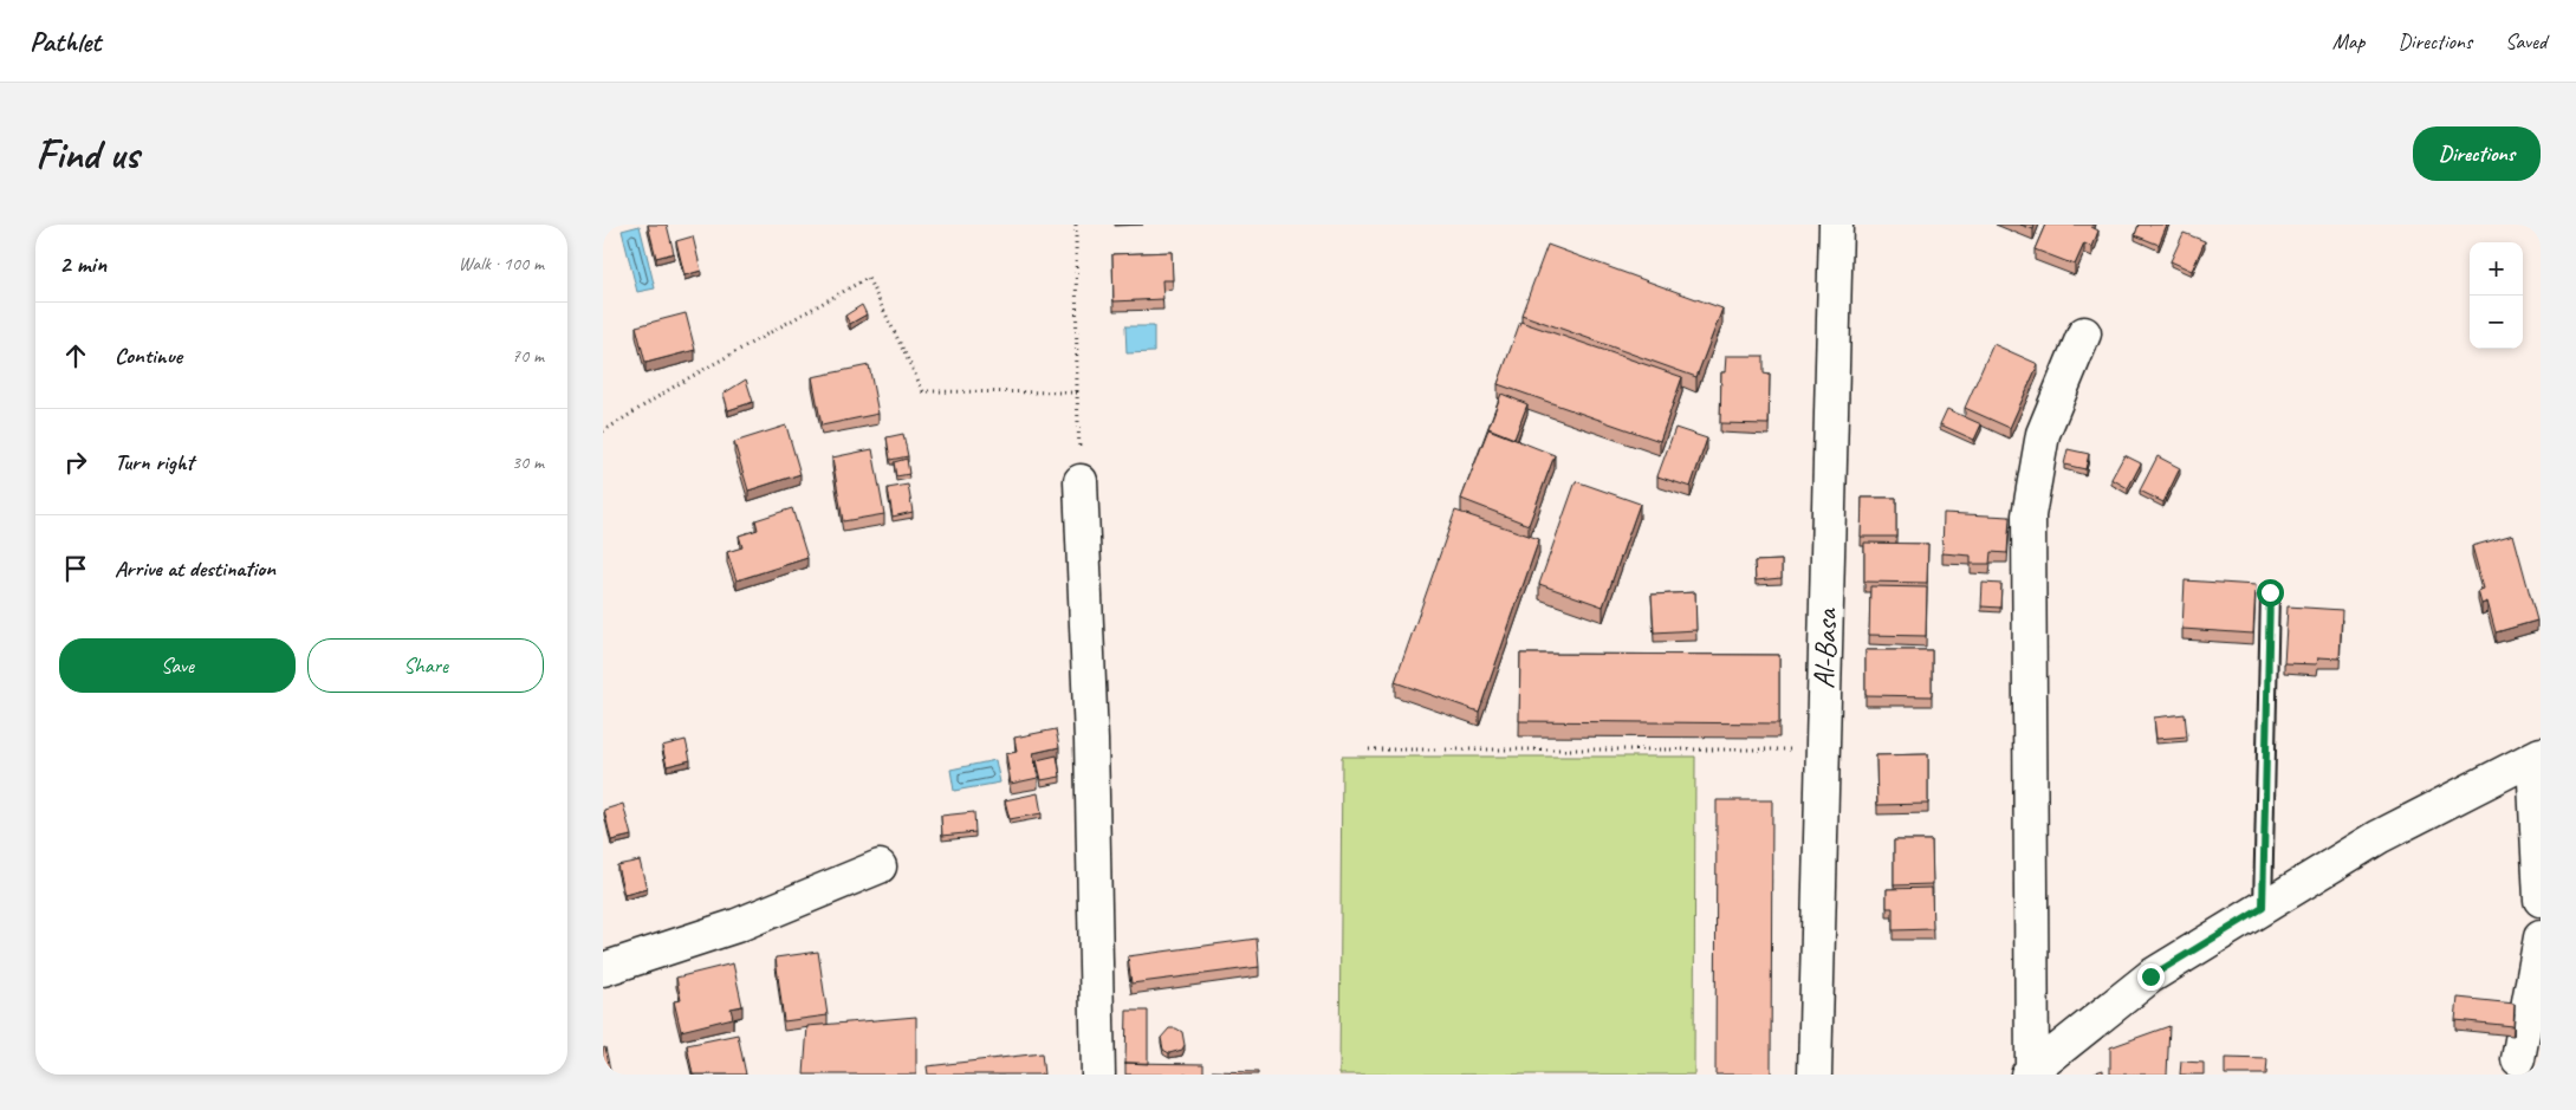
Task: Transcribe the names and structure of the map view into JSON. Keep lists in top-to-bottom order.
{
  "streets": {
    "street": ["Al-Basa"]
  },
  "page": {
    "header": "Pathlet",
    "nav": ["Map", "Directions", "Saved"],
    "buttons": [
      "Directions",
      ["Save", "Share"]
    ],
    "title": "Find us",
    "heading": ["2 min", "Walk · 100 m"],
    "map_buttons": ["+", "−"],
    "list": [
      ["Continue", "70 m"],
      ["Turn right", "30 m"],
      "Arrive at destination"
    ]
  }
}
